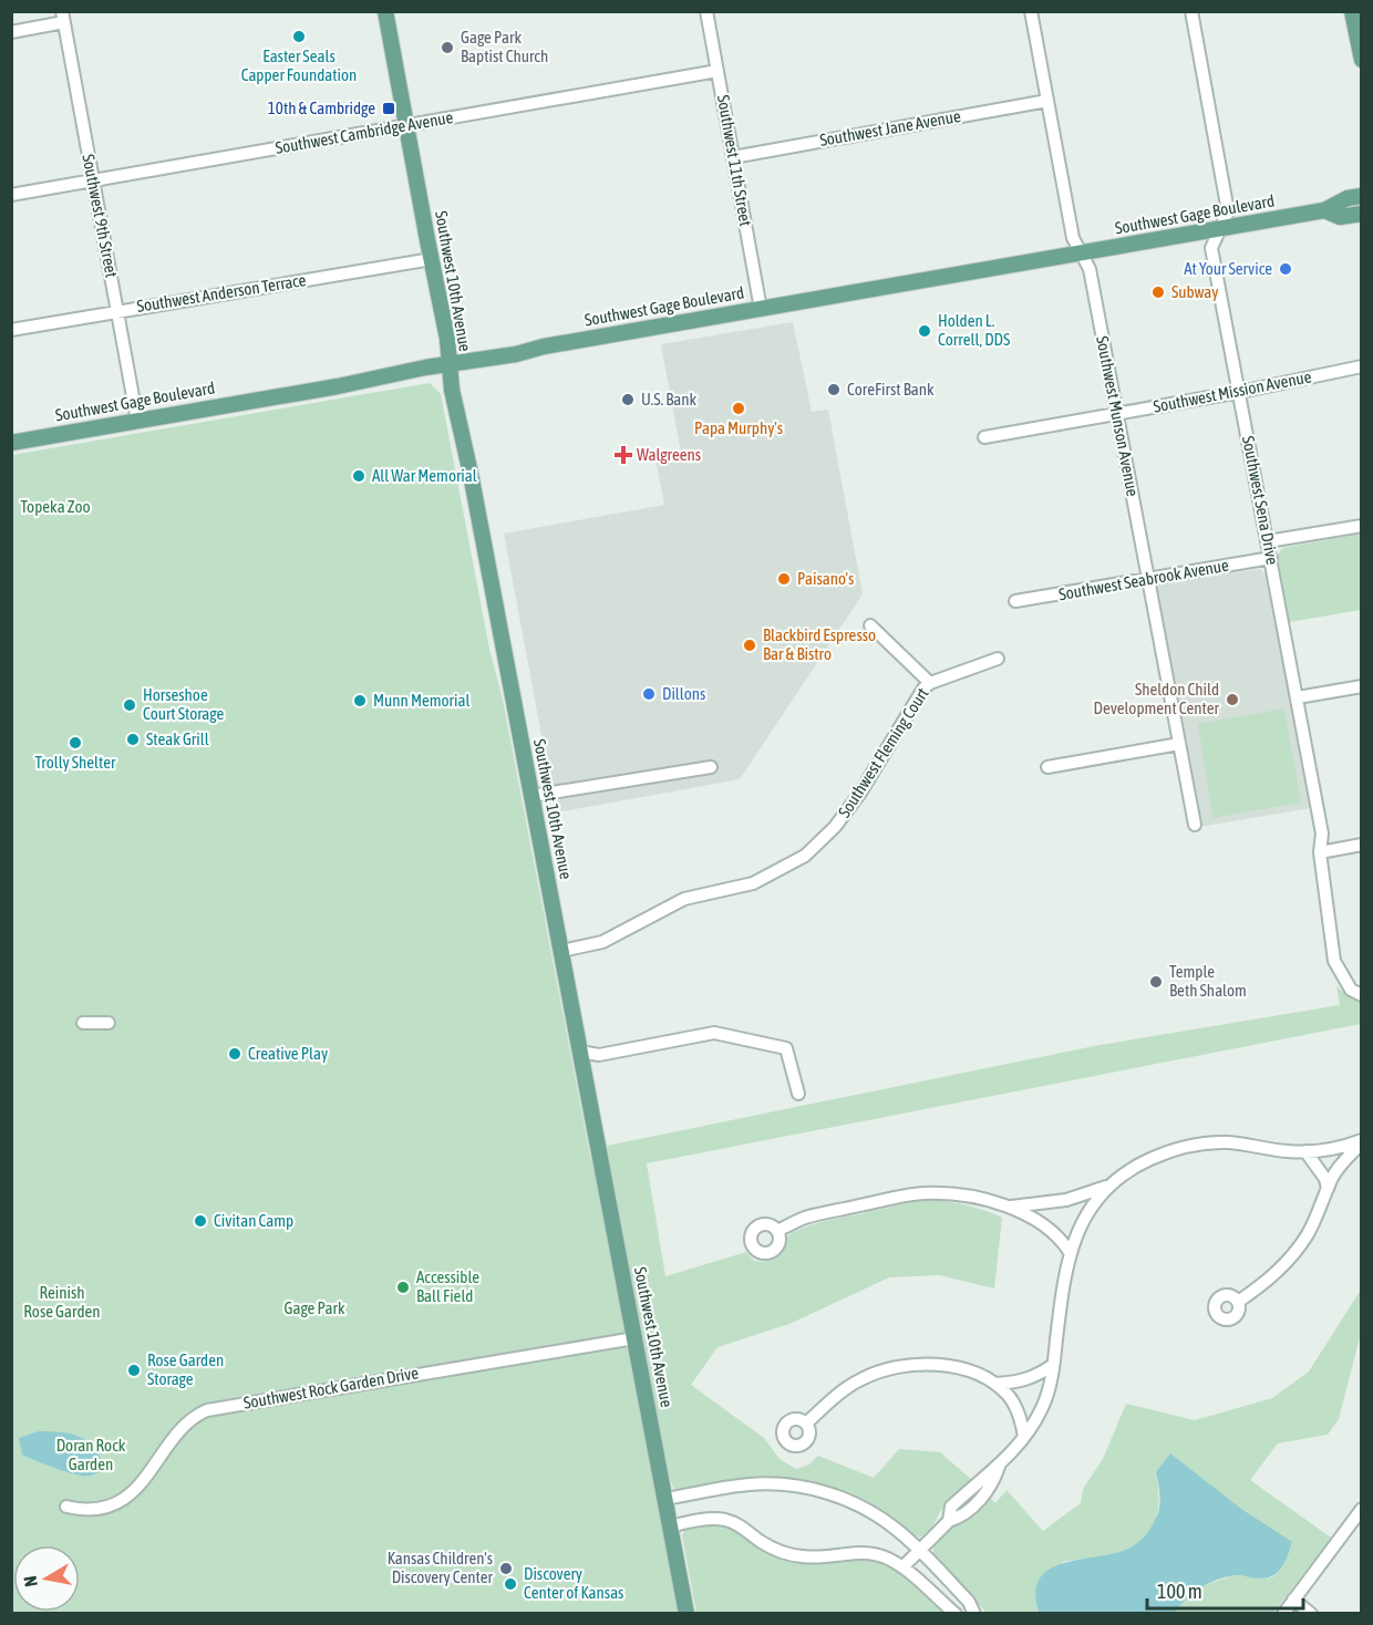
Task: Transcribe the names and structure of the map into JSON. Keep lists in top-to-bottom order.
{
  "streets": {
    "main road": ["Southwest Gage Boulevard", "Southwest 10th Avenue"],
    "street": [
      "Southwest Jane Avenue",
      "Southwest Cambridge Avenue",
      "Southwest 11th Street",
      "Southwest 9th Street",
      "Southwest Anderson Terrace",
      "Southwest Mission Avenue",
      "Southwest Munson Avenue",
      "Southwest Sena Drive",
      "Southwest Seabrook Avenue",
      "Southwest Fleming Court",
      "Southwest Rock Garden Drive"
    ]
  },
  "crossings": [
    ["Southwest Jane Avenue", "Southwest 11th Street"],
    ["Southwest Jane Avenue", "Southwest Munson Avenue"],
    ["Southwest Cambridge Avenue", "Southwest 11th Street"],
    ["Southwest Cambridge Avenue", "Southwest 9th Street"],
    ["Southwest Cambridge Avenue", "Southwest 10th Avenue"],
    ["Southwest 11th Street", "Southwest Gage Boulevard"],
    ["Southwest Gage Boulevard", "Southwest 9th Street"],
    ["Southwest Gage Boulevard", "Southwest 10th Avenue"],
    ["Southwest Gage Boulevard", "Southwest Munson Avenue"],
    ["Southwest Gage Boulevard", "Southwest Sena Drive"],
    ["Southwest 9th Street", "Southwest Anderson Terrace"],
    ["Southwest 10th Avenue", "Southwest Anderson Terrace"],
    ["Southwest 10th Avenue", "Southwest Fleming Court"],
    ["Southwest 10th Avenue", "Southwest Rock Garden Drive"],
    ["Southwest Mission Avenue", "Southwest Munson Avenue"],
    ["Southwest Mission Avenue", "Southwest Sena Drive"],
    ["Southwest Munson Avenue", "Southwest Seabrook Avenue"],
    ["Southwest Sena Drive", "Southwest Seabrook Avenue"]
  ],
  "parks": [
    "Topeka Zoo",
    "Reinish Rose Garden",
    "Gage Park",
    "Doran Rock Garden"
  ],
  "places": {
    "other": [
      "Easter Seals Capper Foundation",
      "Gage Park Baptist Church",
      "At Your Service",
      "Subway",
      "Holden L. Correll, DDS",
      "CoreFirst Bank",
      "U.S. Bank",
      "Papa Murphy's",
      "All War Memorial",
      "Paisano's",
      "Blackbird Espresso Bar & Bistro",
      "Dillons",
      "Sheldon Child Development Center",
      "Munn Memorial",
      "Horseshoe Court Storage",
      "Steak Grill",
      "Trolly Shelter",
      "Temple Beth Shalom",
      "Creative Play",
      "Civitan Camp",
      "Accessible Ball Field",
      "Rose Garden Storage",
      "Kansas Children's Discovery Center",
      "Discovery Center of Kansas"
    ],
    "transit": ["10th & Cambridge"],
    "health": ["Walgreens"]
  },
  "scale_bar": "100 m",
  "north": "left"
}
